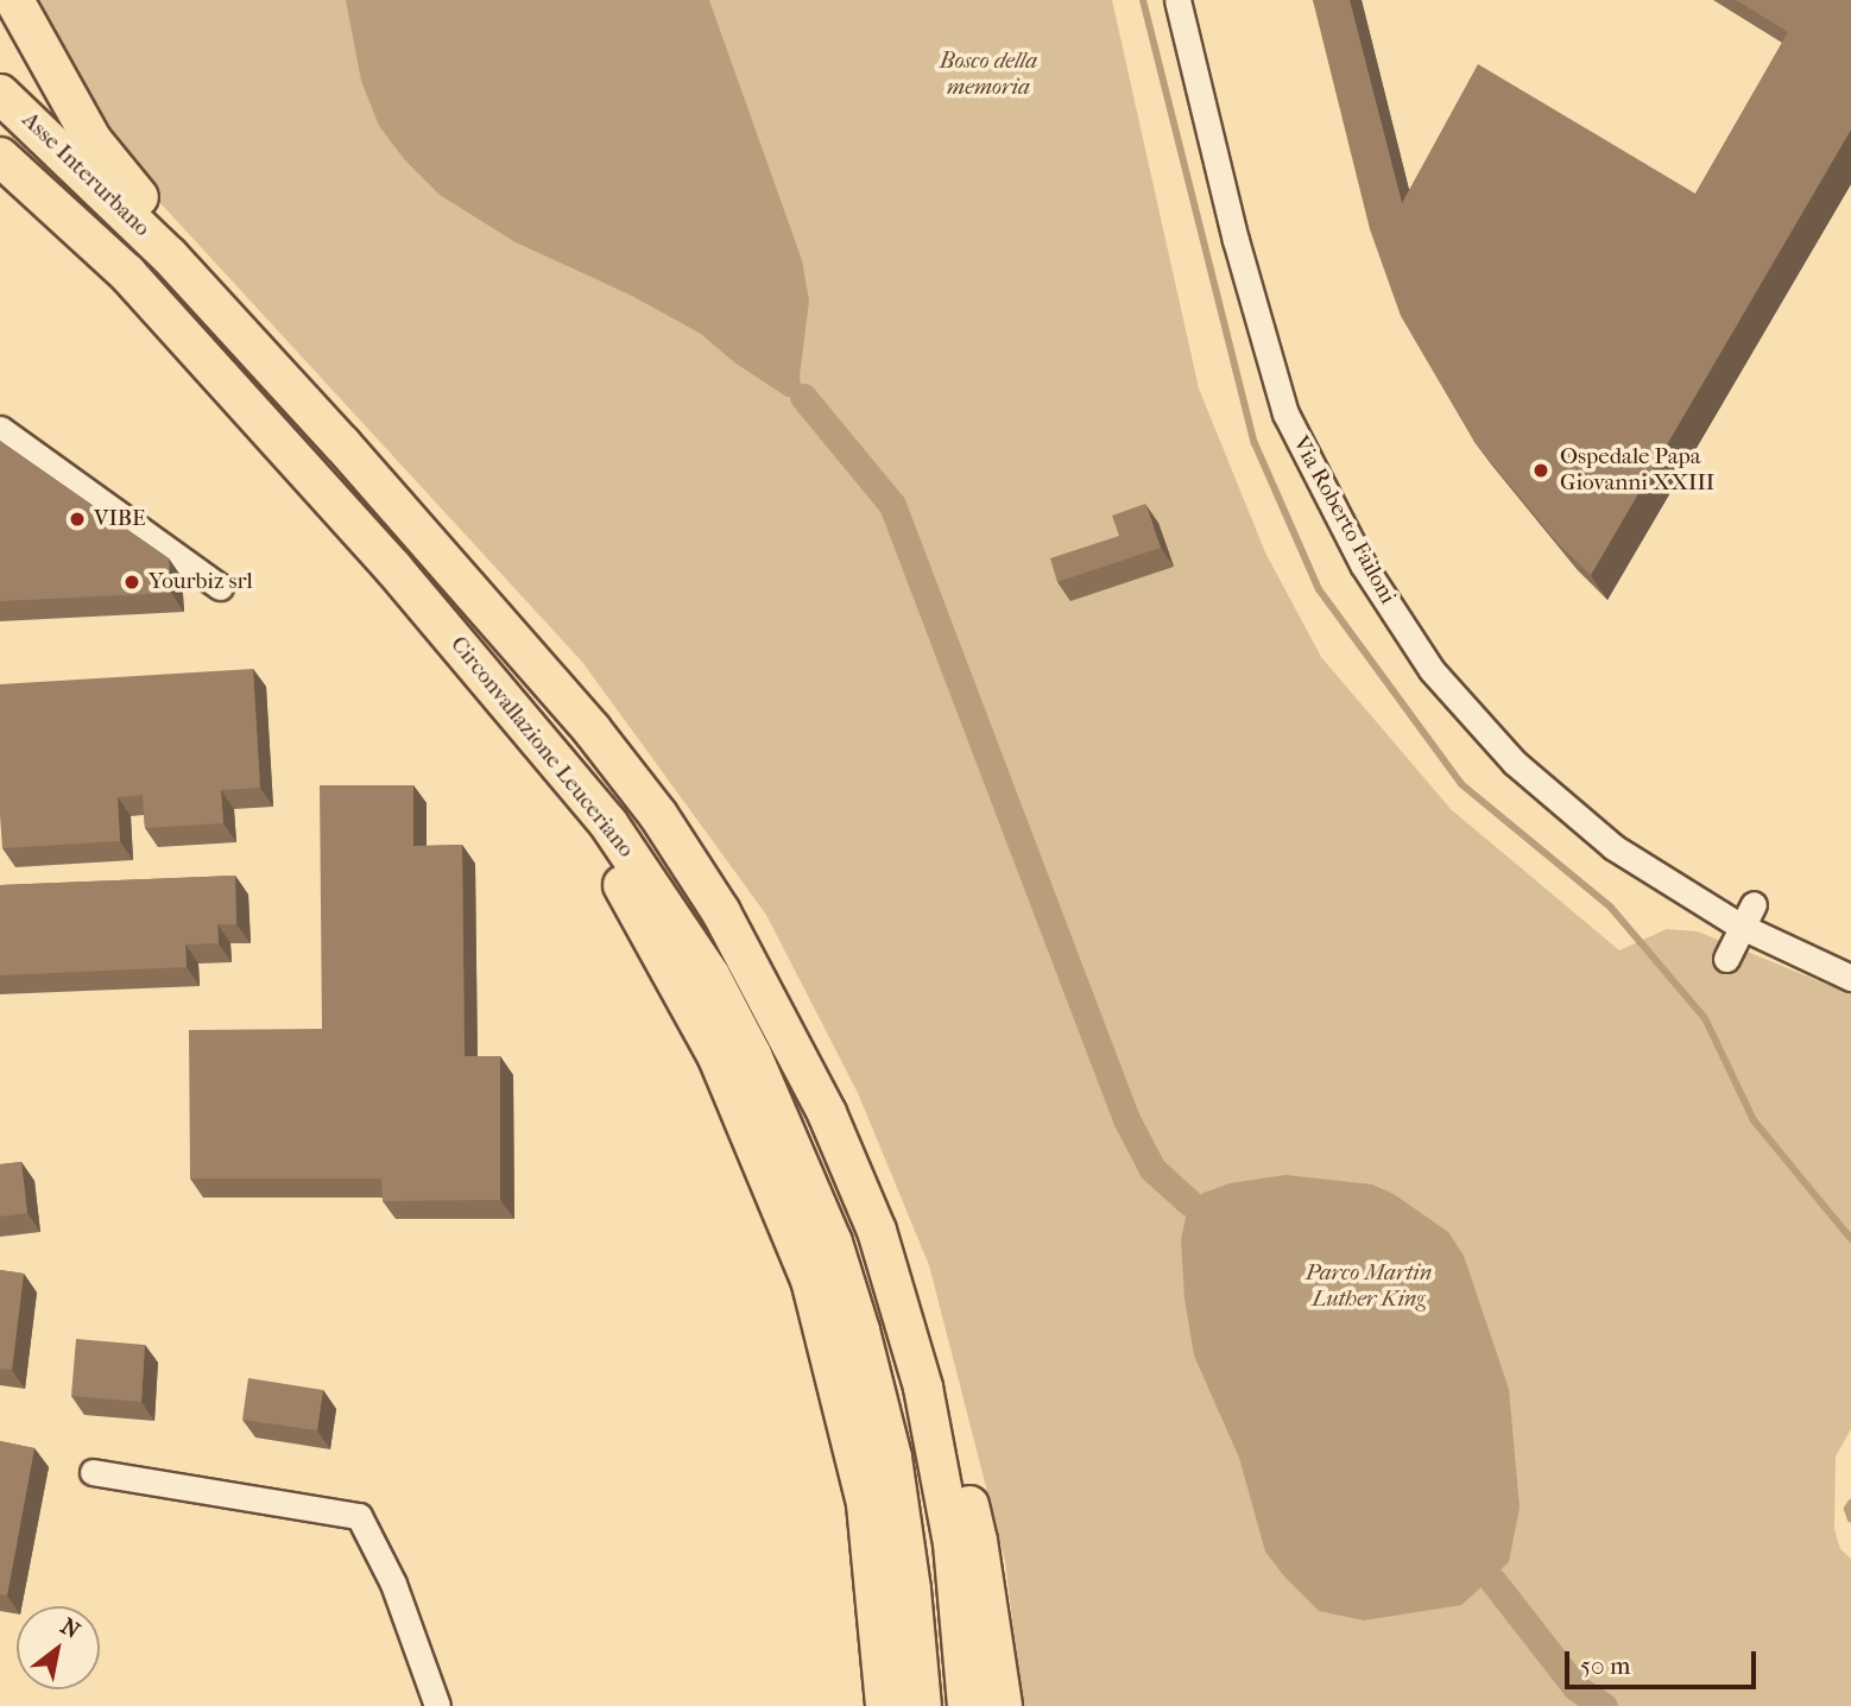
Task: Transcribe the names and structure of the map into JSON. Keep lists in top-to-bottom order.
{
  "streets": {
    "highway": ["Asse Interurbano", "Circonvallazione Leuceriano"],
    "street": ["Via Roberto Failoni"]
  },
  "crossings": [
    ["Asse Interurbano", "Circonvallazione Leuceriano"]
  ],
  "parks": ["Bosco della memoria", "Parco Martin Luther King"],
  "places": ["Ospedale Papa Giovanni XXIII", "VIBE", "Yourbiz srl"],
  "scale_bar": "50 m",
  "north": "top right"
}
